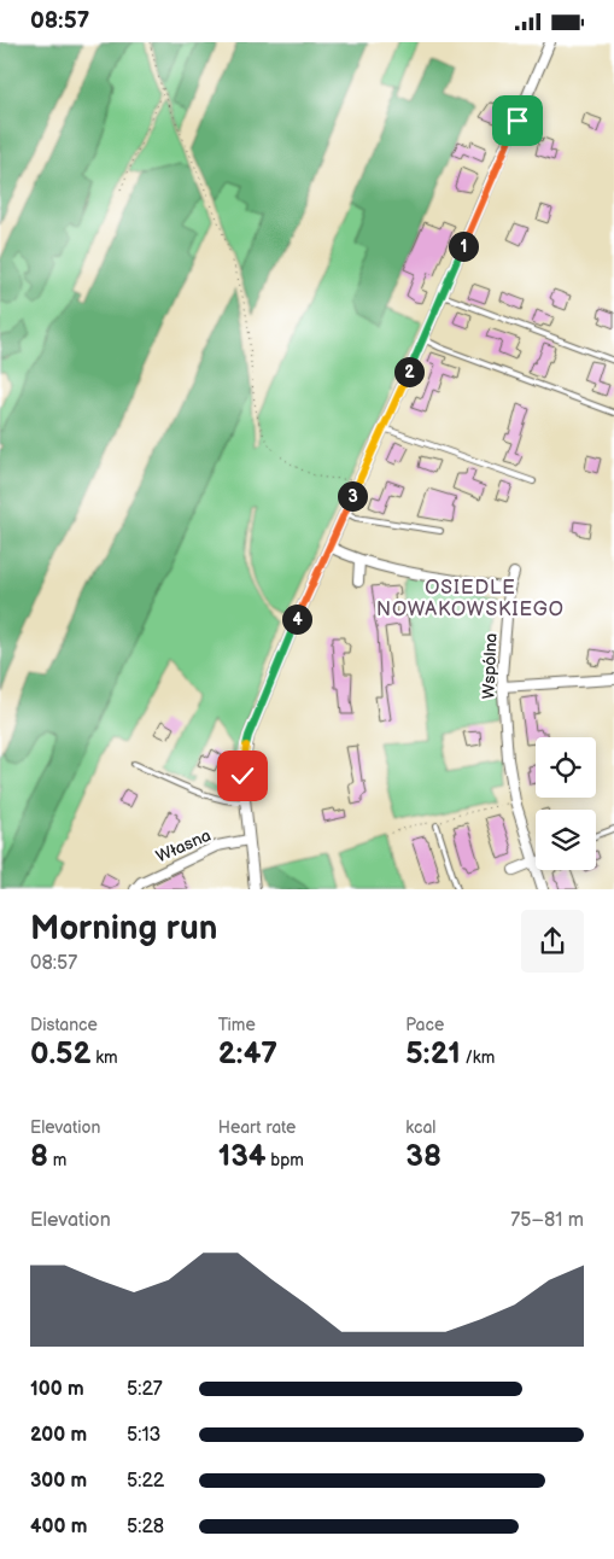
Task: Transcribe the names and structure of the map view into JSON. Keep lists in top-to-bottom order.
{
  "streets": {
    "street": ["Wspólna", "Własna"]
  },
  "districts": ["OSIEDLE NOWAKOWSKIEGO"],
  "page": {
    "status": "08:57",
    "pins": [
      "1",
      "2",
      "3",
      "4"
    ],
    "heading": ["Morning run", "08:57"],
    "stats": [
      ["Distance", "0.52 km"],
      ["Time", "2:47"],
      ["Pace", "5:21 /km"],
      ["Elevation", "8 m"],
      ["Heart rate", "134 bpm"],
      ["kcal", "38"]
    ],
    "chart": ["Elevation", "75–81 m"],
    "list": [
      {
        "name": "100 m",
        "note": "5:27"
      },
      {
        "name": "200 m",
        "note": "5:13"
      },
      {
        "name": "300 m",
        "note": "5:22"
      },
      {
        "name": "400 m",
        "note": "5:28"
      }
    ]
  }
}
